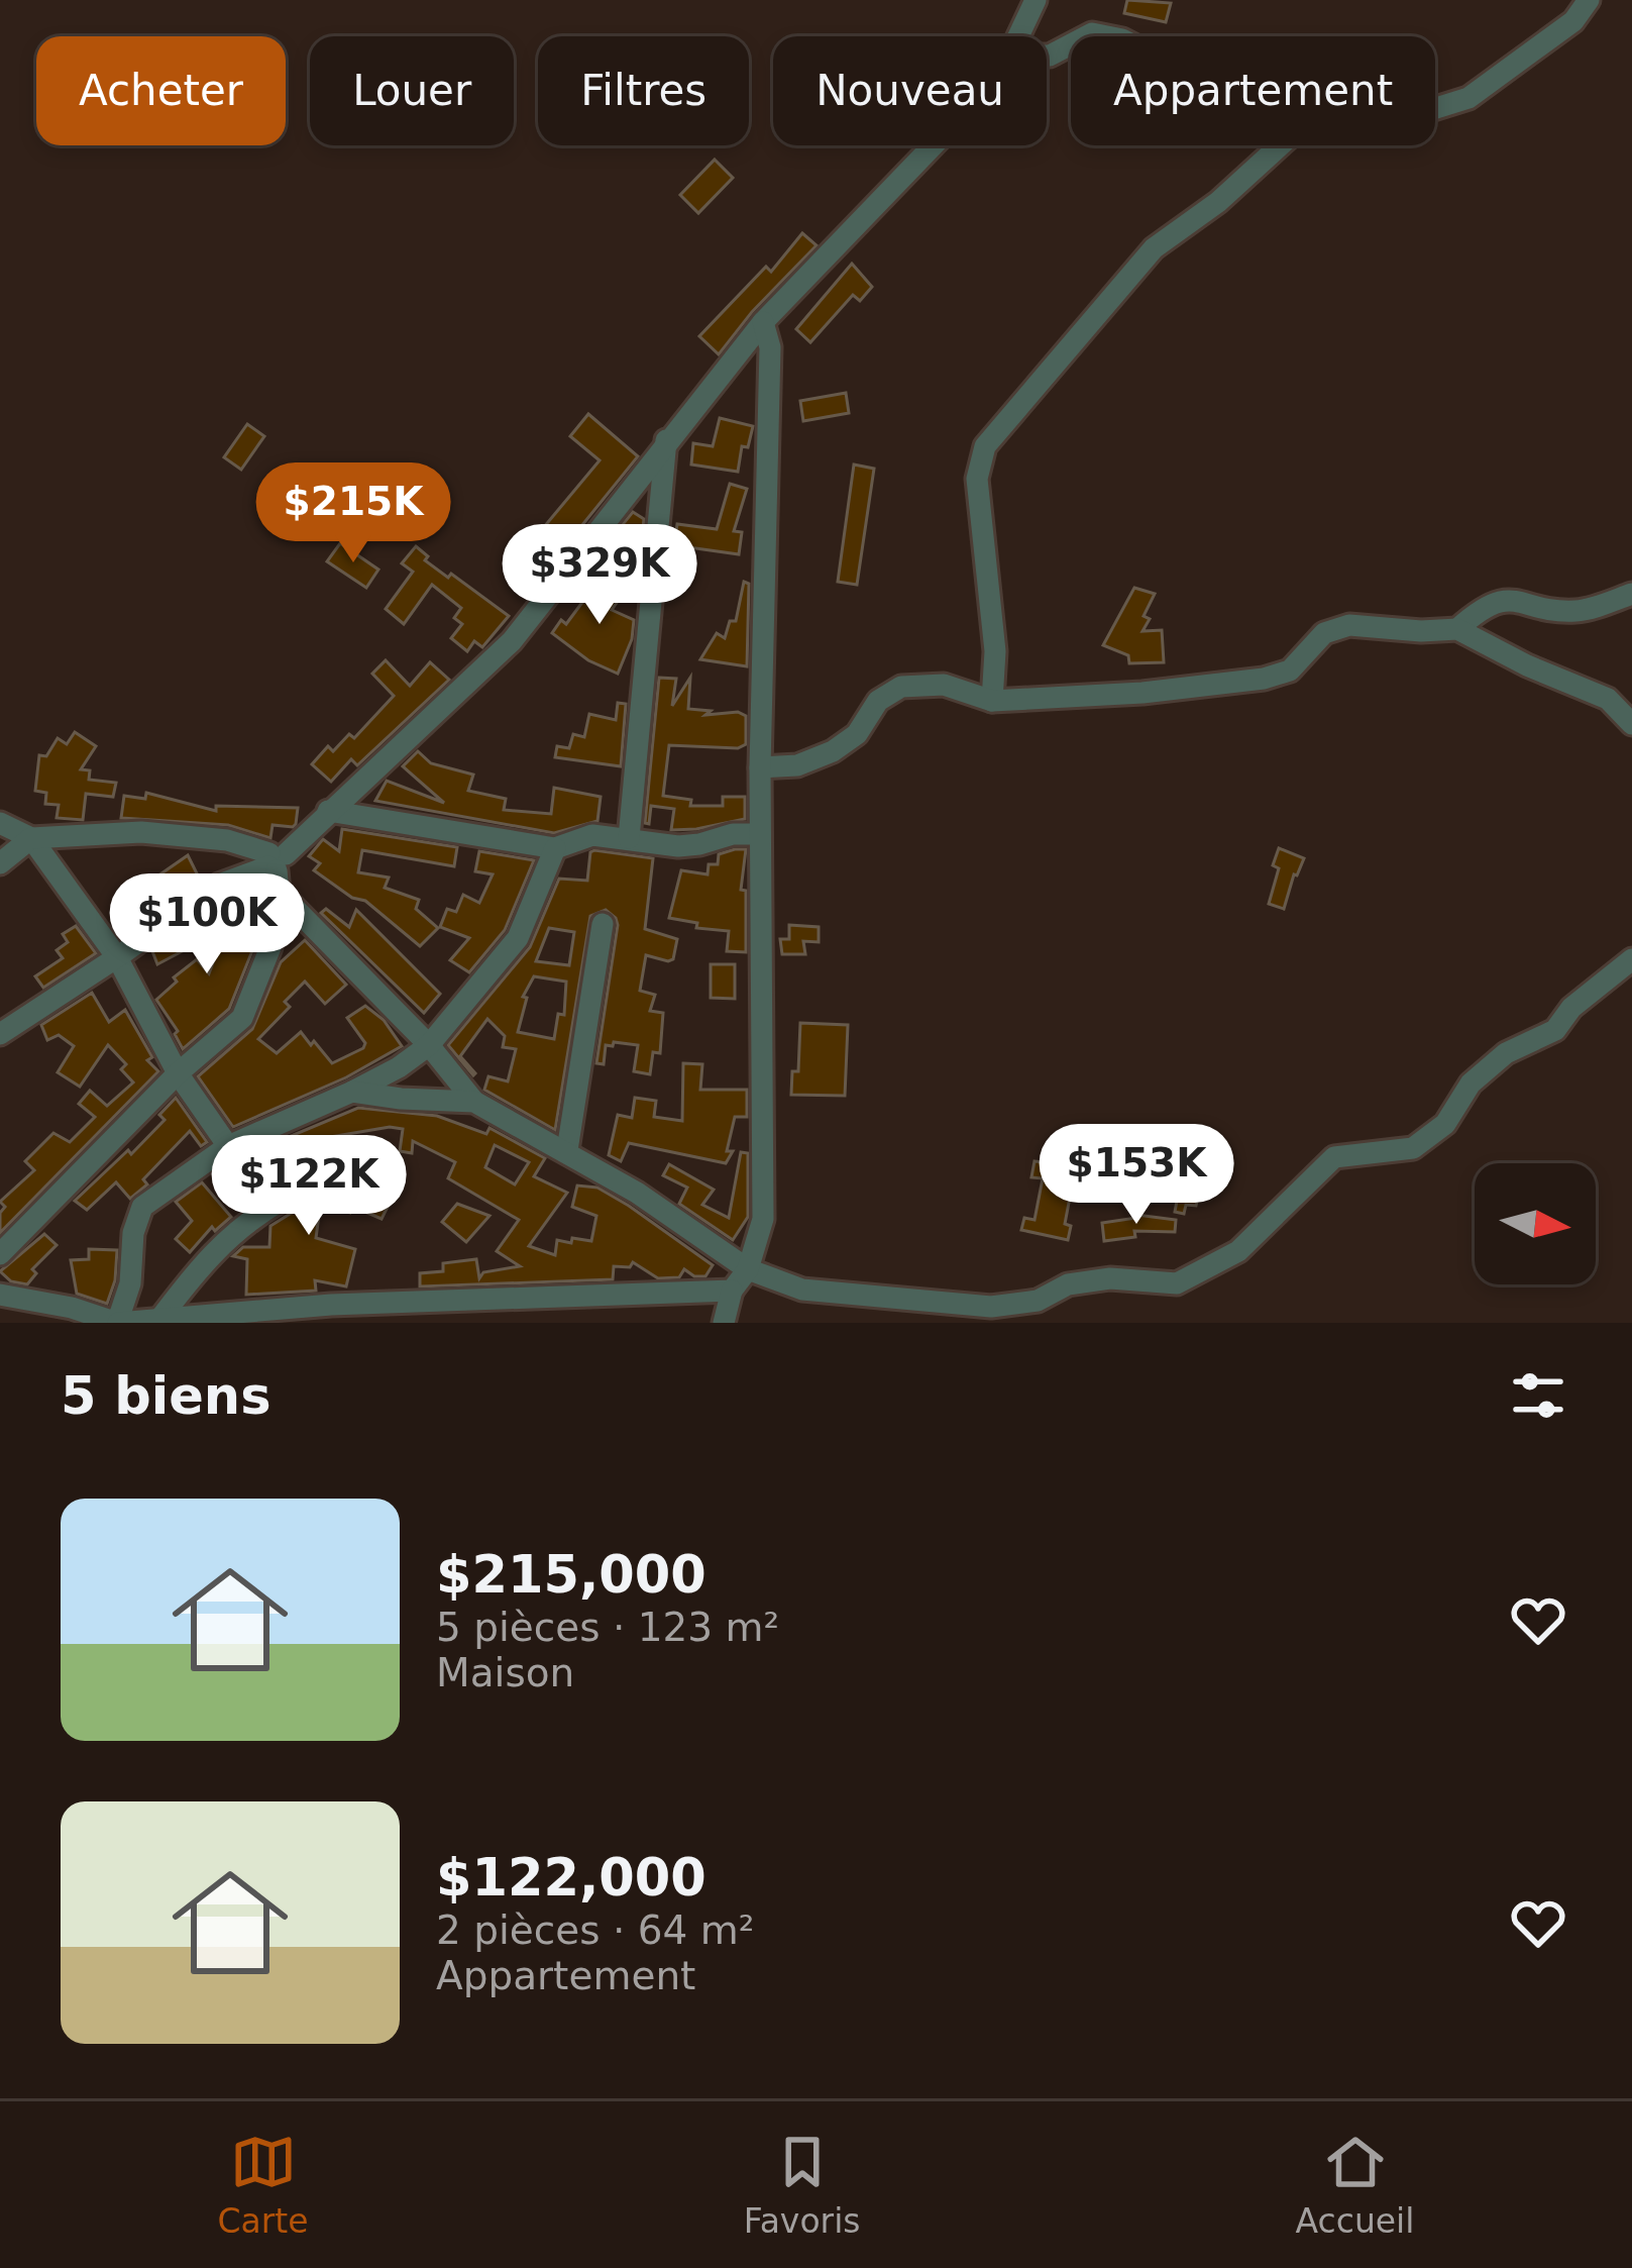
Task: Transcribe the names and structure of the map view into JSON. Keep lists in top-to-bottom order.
{
  "north": "right",
  "page": {
    "chip": [
      "Acheter",
      "Louer",
      "Filtres",
      "Nouveau",
      "Appartement"
    ],
    "price": [
      "$215K",
      "$329K",
      "$100K",
      "$153K",
      "$122K"
    ],
    "heading": "5 biens",
    "list": [
      {
        "name": "$215,000",
        "note": "5 pièces · 123 m² · Maison"
      },
      {
        "name": "$122,000",
        "note": "2 pièces · 64 m² · Appartement"
      }
    ],
    "tabs": ["Carte", "Favoris", "Accueil"]
  }
}
